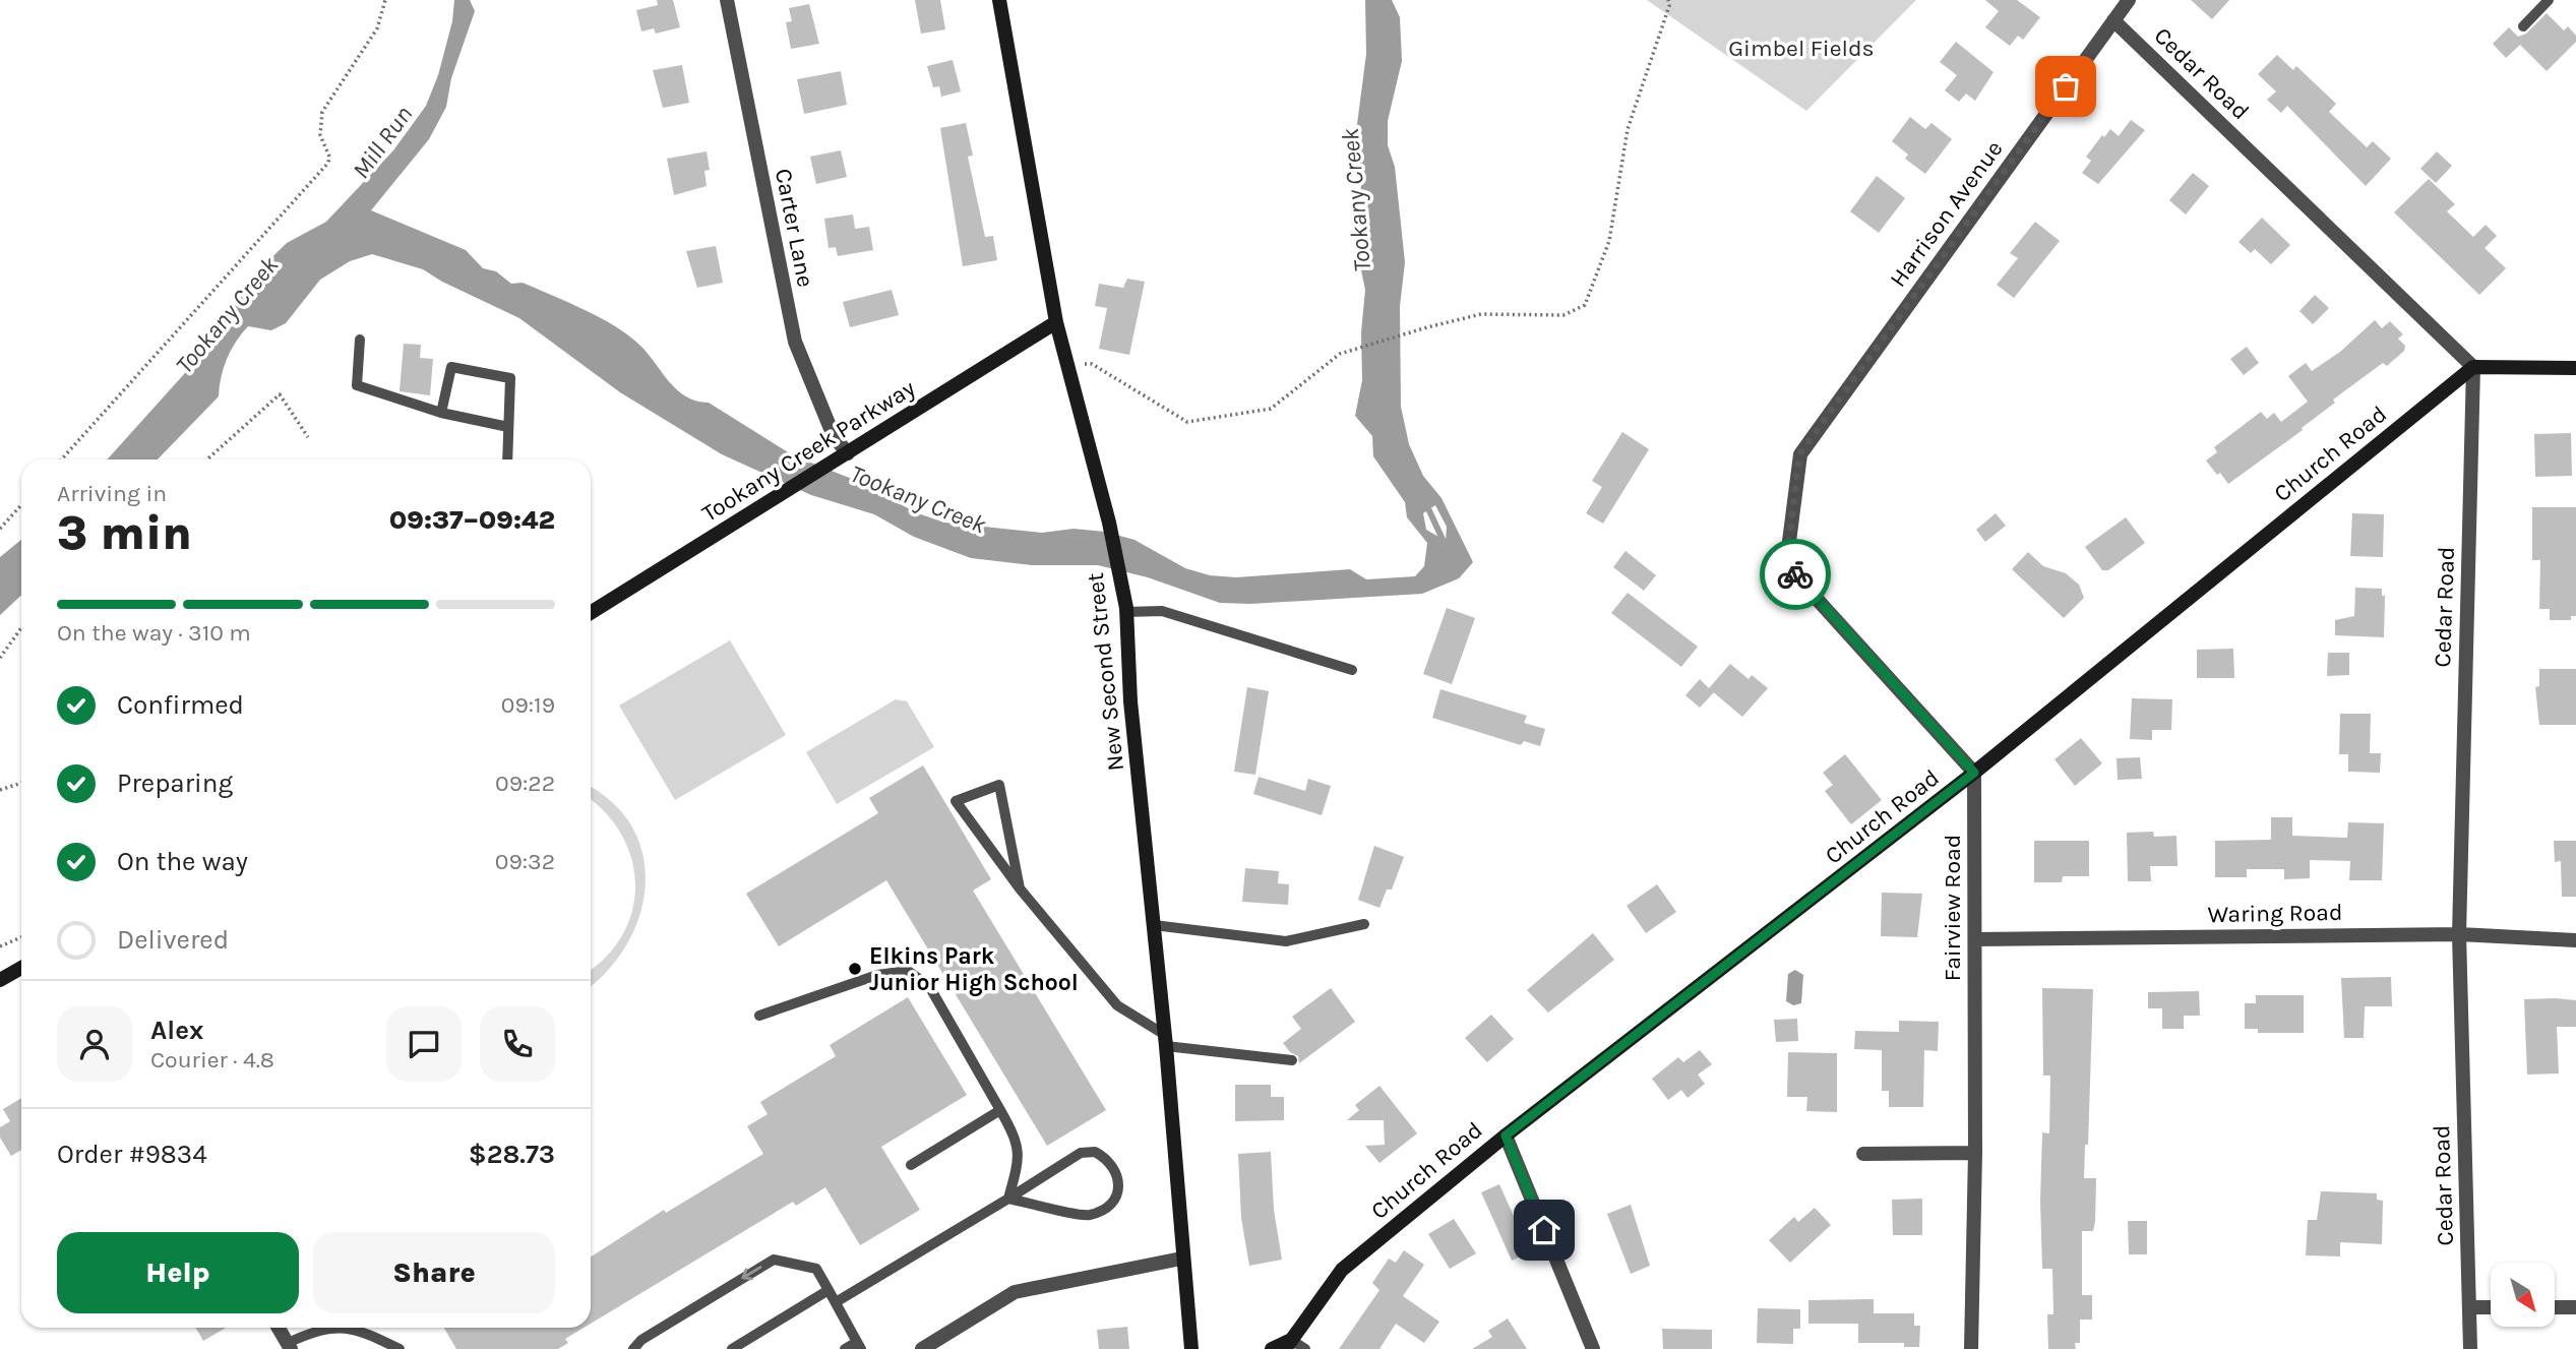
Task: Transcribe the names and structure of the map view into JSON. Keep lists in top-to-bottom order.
{
  "streets": {
    "street": [
      "Cedar Road",
      "Harrison Avenue",
      "Carter Lane",
      "Tookany Creek Parkway",
      "Church Road",
      "New Second Street",
      "Fairview Road",
      "Waring Road"
    ]
  },
  "crossings": [
    ["Cedar Road", "Harrison Avenue"],
    ["Cedar Road", "Church Road"],
    ["Cedar Road", "Waring Road"],
    ["Harrison Avenue", "Church Road"],
    ["Harrison Avenue", "Fairview Road"],
    ["Carter Lane", "Tookany Creek Parkway"],
    ["Tookany Creek Parkway", "New Second Street"],
    ["Church Road", "Fairview Road"],
    ["Fairview Road", "Waring Road"]
  ],
  "water": ["Mill Run", "Tookany Creek"],
  "parks": ["Gimbel Fields"],
  "places": ["Elkins Park Junior High School"],
  "north": "bottom right",
  "page": {
    "heading": ["3 min", "Arriving in", "09:37–09:42"],
    "panel": [
      "Alex",
      "Courier · 4.8",
      "Order #9834",
      "$28.73"
    ],
    "bar": "On the way · 310 m",
    "list": [
      ["Confirmed", "09:19"],
      ["Preparing", "09:22"],
      ["On the way", "09:32"],
      "Delivered"
    ],
    "buttons": ["Help", "Share"]
  }
}
